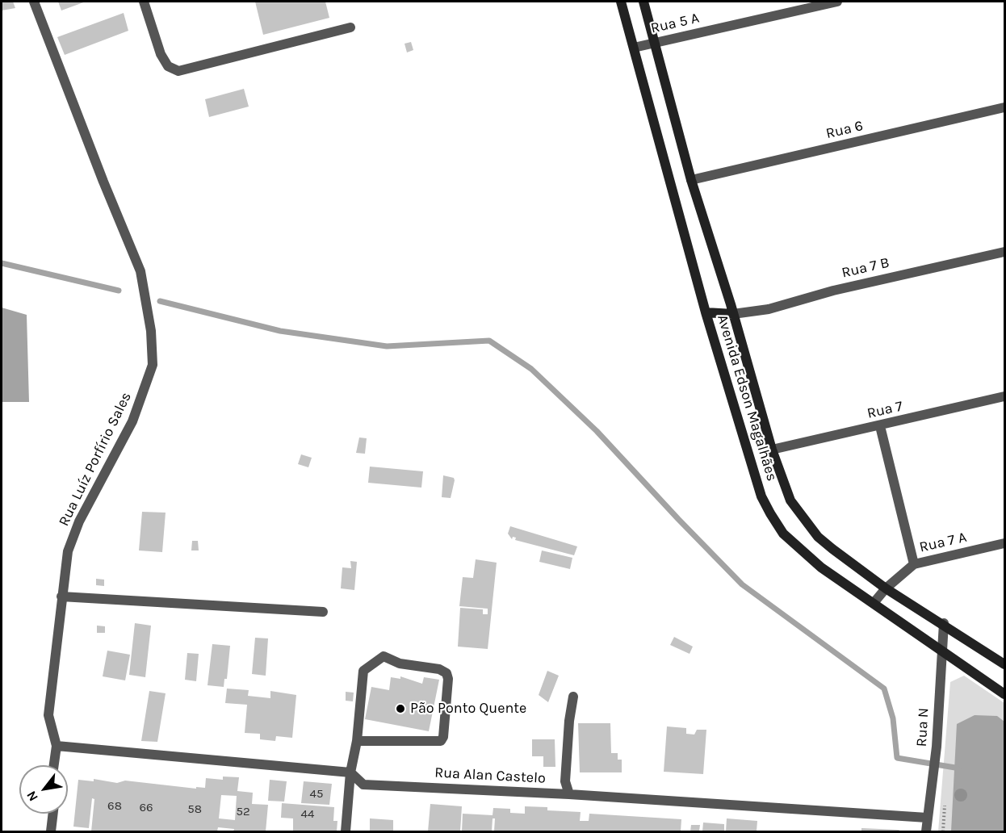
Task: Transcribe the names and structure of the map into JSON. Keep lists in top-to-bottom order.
{
  "streets": {
    "street": [
      "Rua 5 A",
      "Rua 6",
      "Rua 7 B",
      "Avenida Edson Magalhães",
      "Rua 7",
      "Rua Luíz Porfírio Sales",
      "Rua 7 A",
      "Rua N",
      "Rua Alan Castelo"
    ]
  },
  "crossings": [
    ["Rua 5 A", "Avenida Edson Magalhães"],
    ["Rua 6", "Avenida Edson Magalhães"],
    ["Rua 7 B", "Avenida Edson Magalhães"],
    ["Avenida Edson Magalhães", "Rua 7"],
    ["Avenida Edson Magalhães", "Rua 7 A"],
    ["Avenida Edson Magalhães", "Rua N"],
    ["Rua Luíz Porfírio Sales", "Rua Alan Castelo"],
    ["Rua N", "Rua Alan Castelo"]
  ],
  "places": ["Pão Ponto Quente"],
  "house_numbers": [
    "45",
    "68",
    "66",
    "58",
    "52",
    "44"
  ],
  "north": "bottom left"
}
